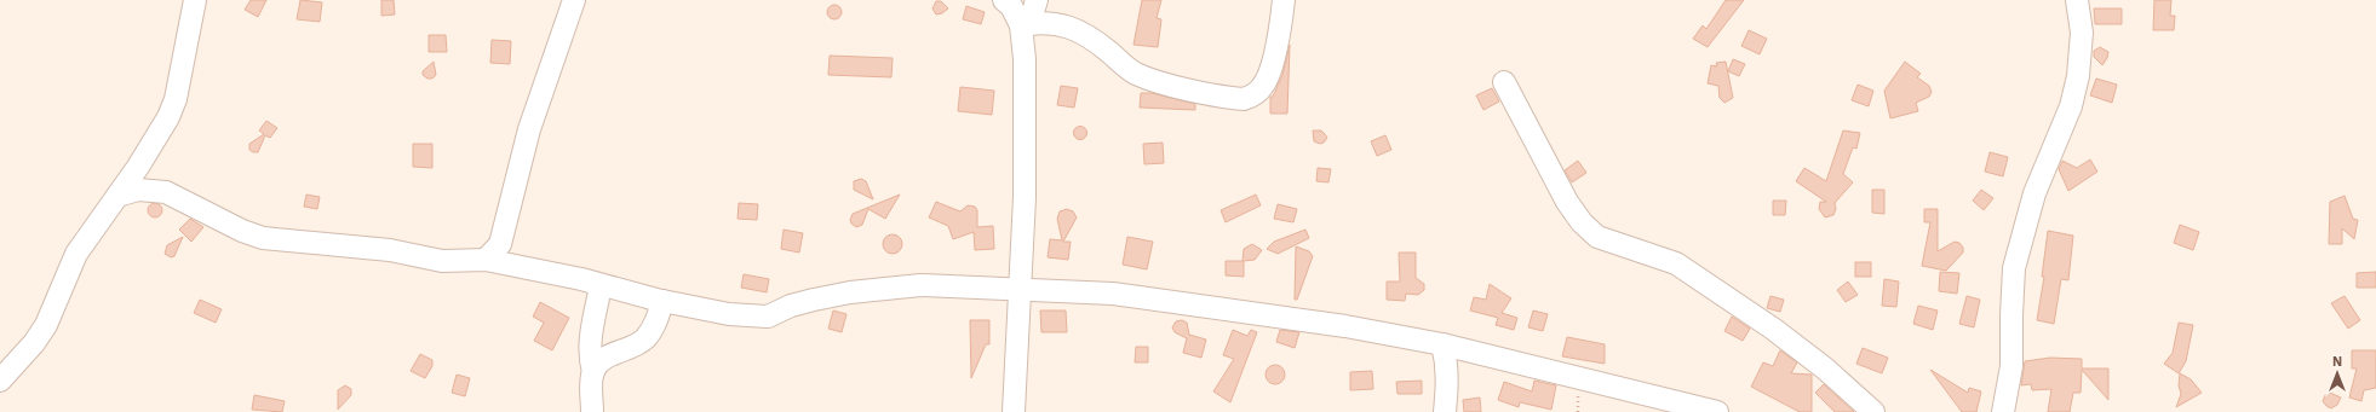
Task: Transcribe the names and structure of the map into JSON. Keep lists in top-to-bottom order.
{
  "north": "top"
}
